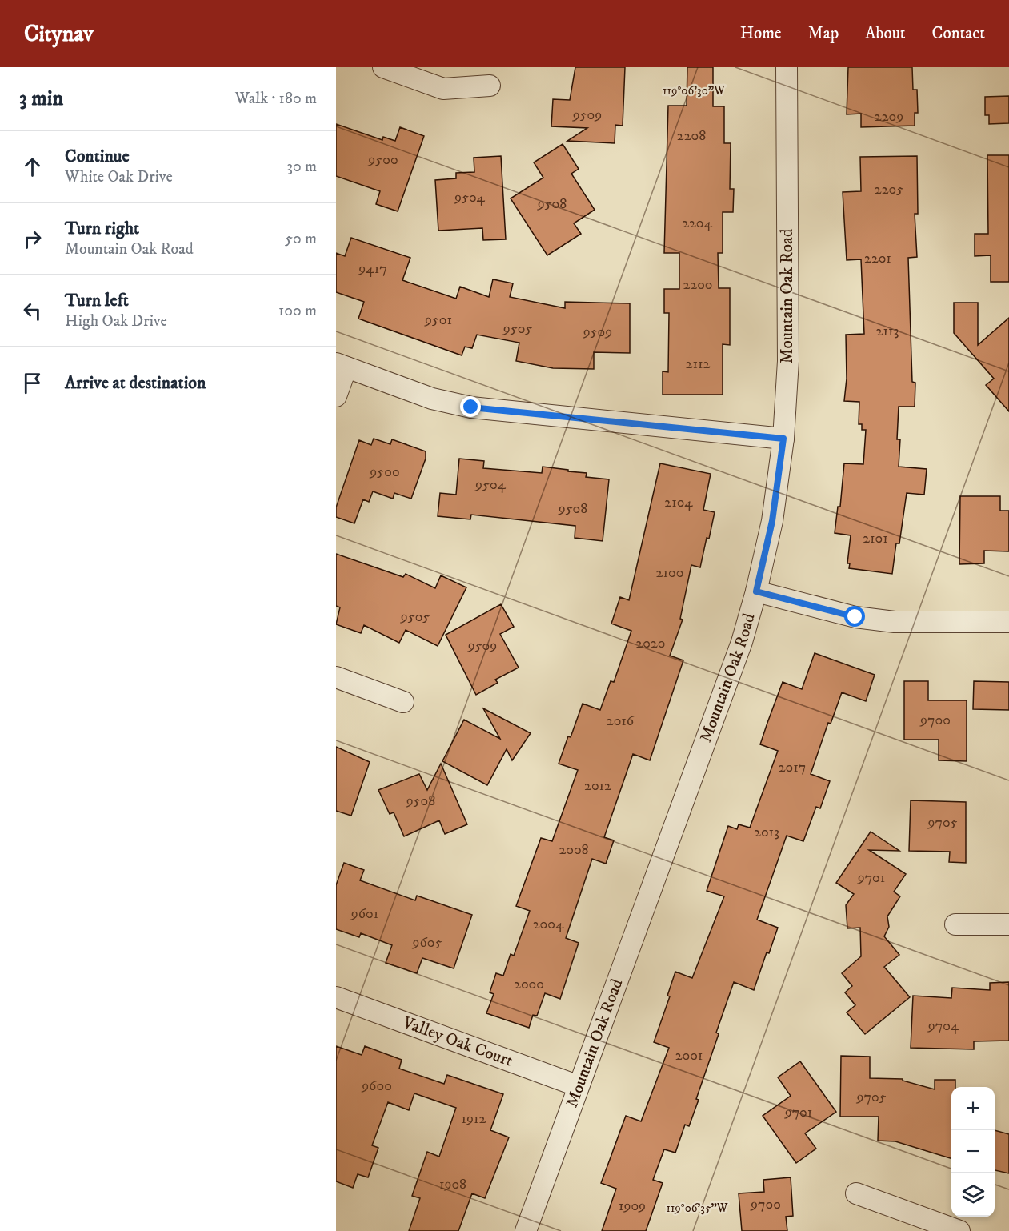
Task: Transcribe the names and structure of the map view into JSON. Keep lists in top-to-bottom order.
{
  "streets": {
    "street": ["Mountain Oak Road", "Valley Oak Court"]
  },
  "crossings": [
    ["Mountain Oak Road", "Valley Oak Court"]
  ],
  "house_numbers": [
    "9509",
    "2209",
    "2208",
    "9500",
    "2205",
    "9504",
    "9508",
    "2204",
    "2201",
    "9417",
    "2200",
    "9501",
    "9505",
    "2113",
    "9509",
    "2112",
    "9500",
    "9504",
    "2104",
    "9508",
    "2101",
    "2100",
    "9505",
    "2020",
    "9509",
    "9700",
    "2016",
    "2017",
    "2012",
    "9508",
    "9705",
    "2013",
    "2008",
    "9701",
    "9601",
    "2004",
    "9605",
    "2000",
    "9704",
    "2001",
    "9600",
    "9705",
    "9701",
    "1912",
    "1908",
    "9700",
    "1909"
  ],
  "page": {
    "header": "Citynav",
    "nav": [
      "Home",
      "Map",
      "About",
      "Contact"
    ],
    "heading": ["3 min", "Walk · 180 m"],
    "list": [
      ["Continue", "White Oak Drive", "30 m"],
      ["Turn right", "Mountain Oak Road", "50 m"],
      ["Turn left", "High Oak Drive", "100 m"],
      "Arrive at destination"
    ],
    "map_buttons": ["+", "−"]
  },
  "coordinates": ["119°06'30\"W", "119°06'35\"W"]
}
